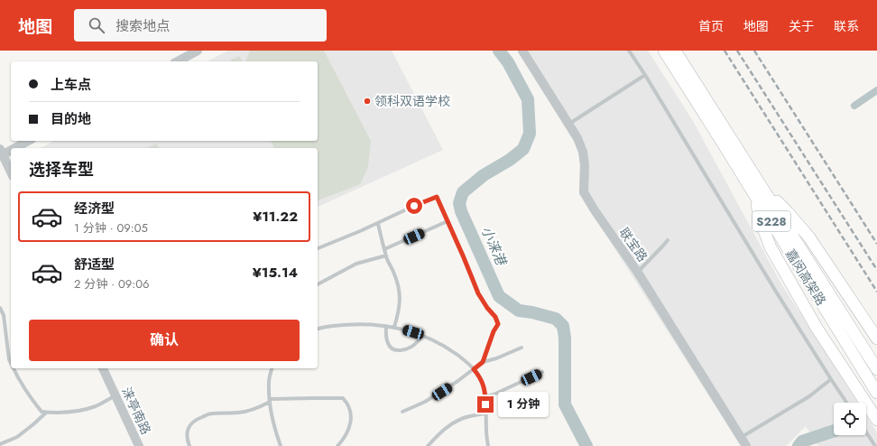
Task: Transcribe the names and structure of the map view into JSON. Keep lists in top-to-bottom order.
{
  "streets": {
    "highway": ["S228", "嘉闵高架路"],
    "street": ["联宝路", "涞亭南路"]
  },
  "water": ["小涞港"],
  "places": ["领科双语学校"],
  "page": {
    "header": "地图",
    "search": "搜索地点",
    "nav": [
      "首页",
      "地图",
      "关于",
      "联系"
    ],
    "banner": ["上车点", "目的地"],
    "heading": "选择车型",
    "list": [
      {
        "name": "经济型",
        "note": "1 分钟 · 09:05",
        "value": "¥11.22"
      },
      {
        "name": "舒适型",
        "note": "2 分钟 · 09:06",
        "value": "¥15.14"
      }
    ],
    "buttons": "确认",
    "bubble": "1 分钟"
  }
}
